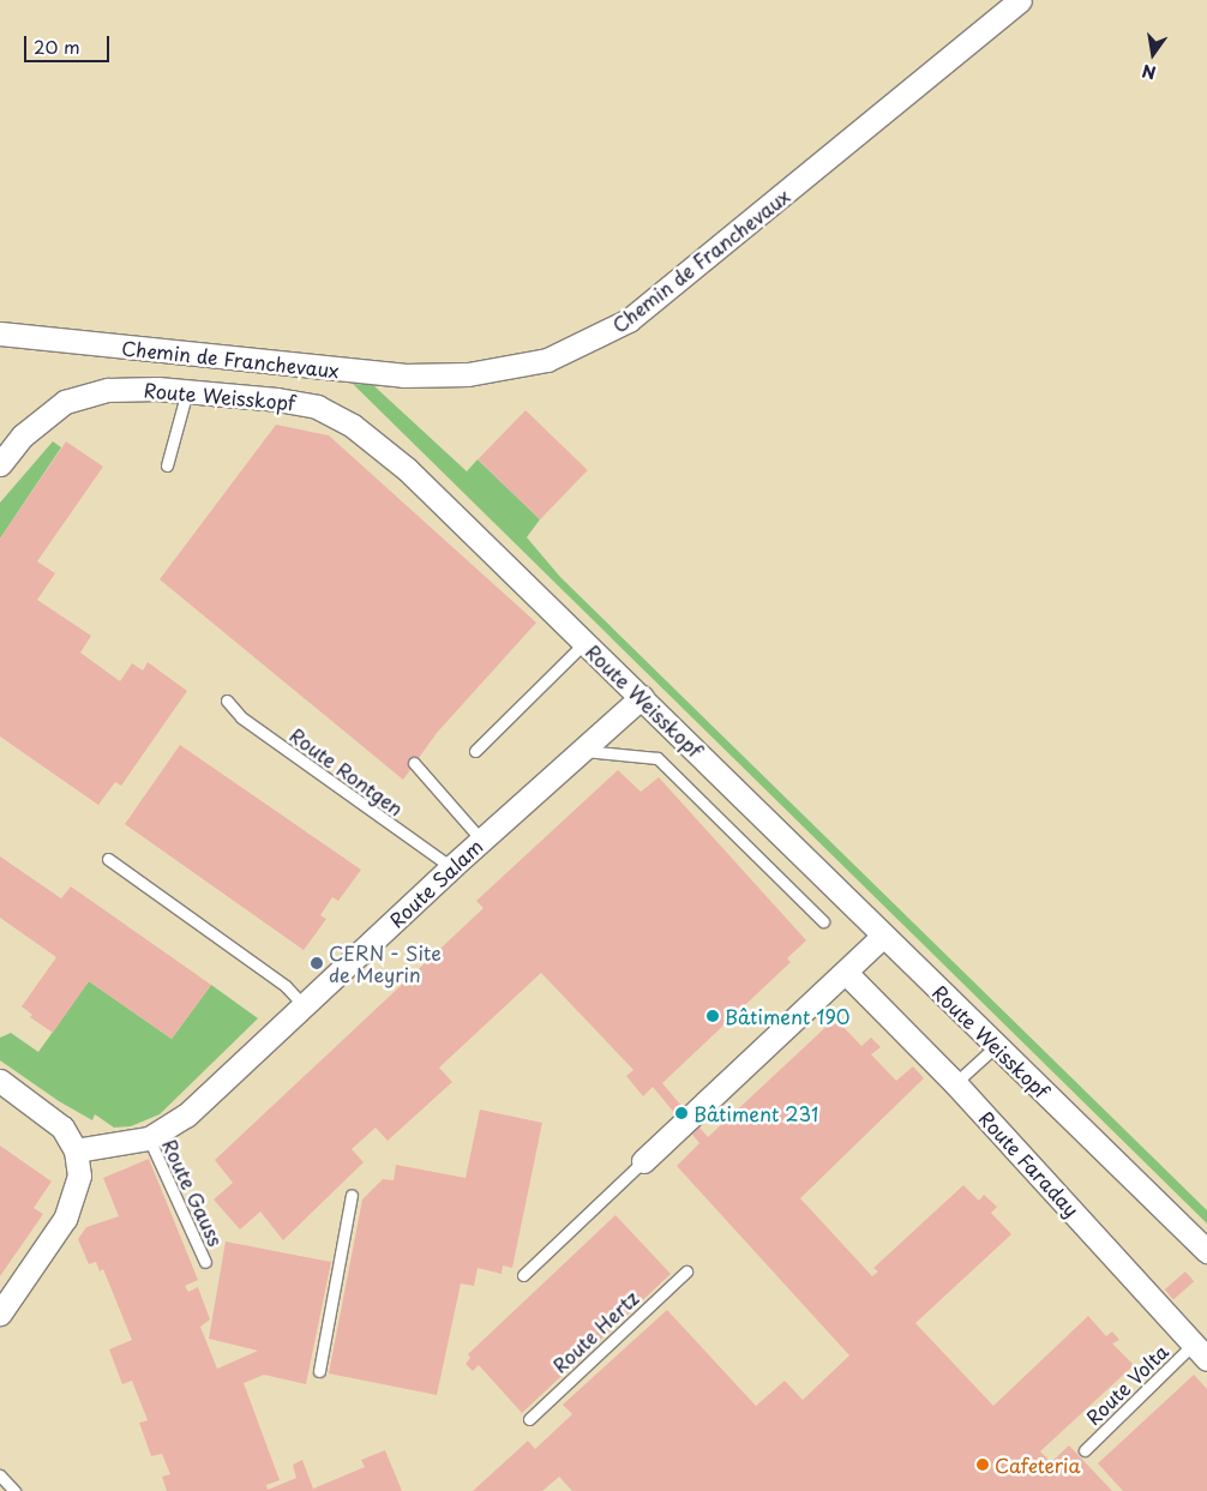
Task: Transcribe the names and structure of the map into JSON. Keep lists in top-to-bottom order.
{
  "streets": {
    "street": [
      "Chemin de Franchevaux",
      "Route Weisskopf",
      "Route Salam",
      "Route Faraday"
    ],
    "lane": [
      "Route Rontgen",
      "Route Gauss",
      "Route Hertz",
      "Route Volta"
    ]
  },
  "crossings": [
    ["Route Weisskopf", "Route Salam"],
    ["Route Rontgen", "Route Salam"],
    ["Route Salam", "Route Gauss"],
    ["Route Faraday", "Route Volta"]
  ],
  "places": [
    "CERN - Site de Meyrin",
    "Bâtiment 190",
    "Bâtiment 231",
    "Cafeteria"
  ],
  "scale_bar": "20 m",
  "north": "bottom"
}
